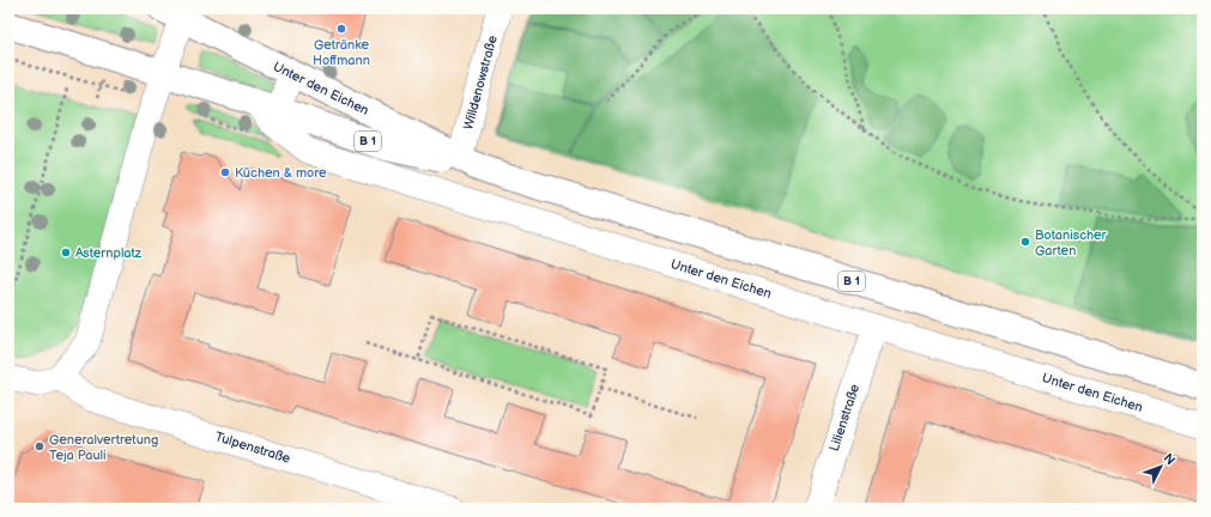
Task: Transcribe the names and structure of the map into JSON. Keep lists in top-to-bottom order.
{
  "streets": {
    "main road": ["Unter den Eichen", "B 1"],
    "street": ["Willdenowstraße", "Lilienstraße", "Tulpenstraße"]
  },
  "crossings": [
    ["Willdenowstraße", "Unter den Eichen"],
    ["Unter den Eichen", "Lilienstraße"]
  ],
  "places": [
    "Getränke Hoffmann",
    "Küchen & more",
    "Botanischer Garten",
    "Asternplatz",
    "Generalvertretung Teja Pauli"
  ],
  "north": "top right"
}
